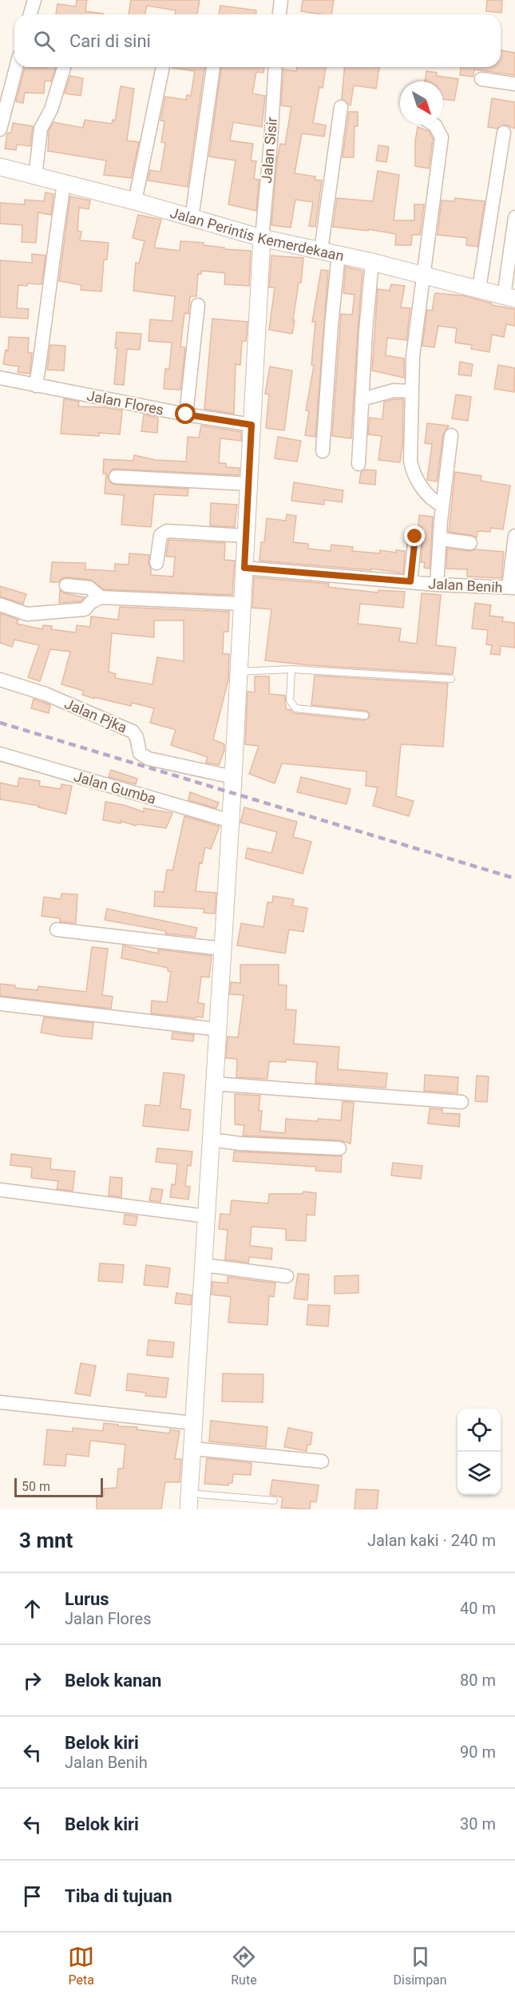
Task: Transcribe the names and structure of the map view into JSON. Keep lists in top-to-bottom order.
{
  "streets": {
    "street": [
      "Jalan Sisir",
      "Jalan Perintis Kemerdekaan",
      "Jalan Flores",
      "Jalan Benih",
      "Jalan Pjka",
      "Jalan Gumba"
    ]
  },
  "crossings": [
    ["Jalan Sisir", "Jalan Perintis Kemerdekaan"]
  ],
  "scale_bar": "50 m",
  "north": "bottom right",
  "page": {
    "search": "Cari di sini",
    "scale": "50 m",
    "heading": ["3 mnt", "Jalan kaki · 240 m"],
    "list": [
      ["Lurus", "Jalan Flores", "40 m"],
      ["Belok kanan", "80 m"],
      ["Belok kiri", "Jalan Benih", "90 m"],
      ["Belok kiri", "30 m"],
      "Tiba di tujuan"
    ],
    "nav": ["Peta", "Rute", "Disimpan"]
  }
}
